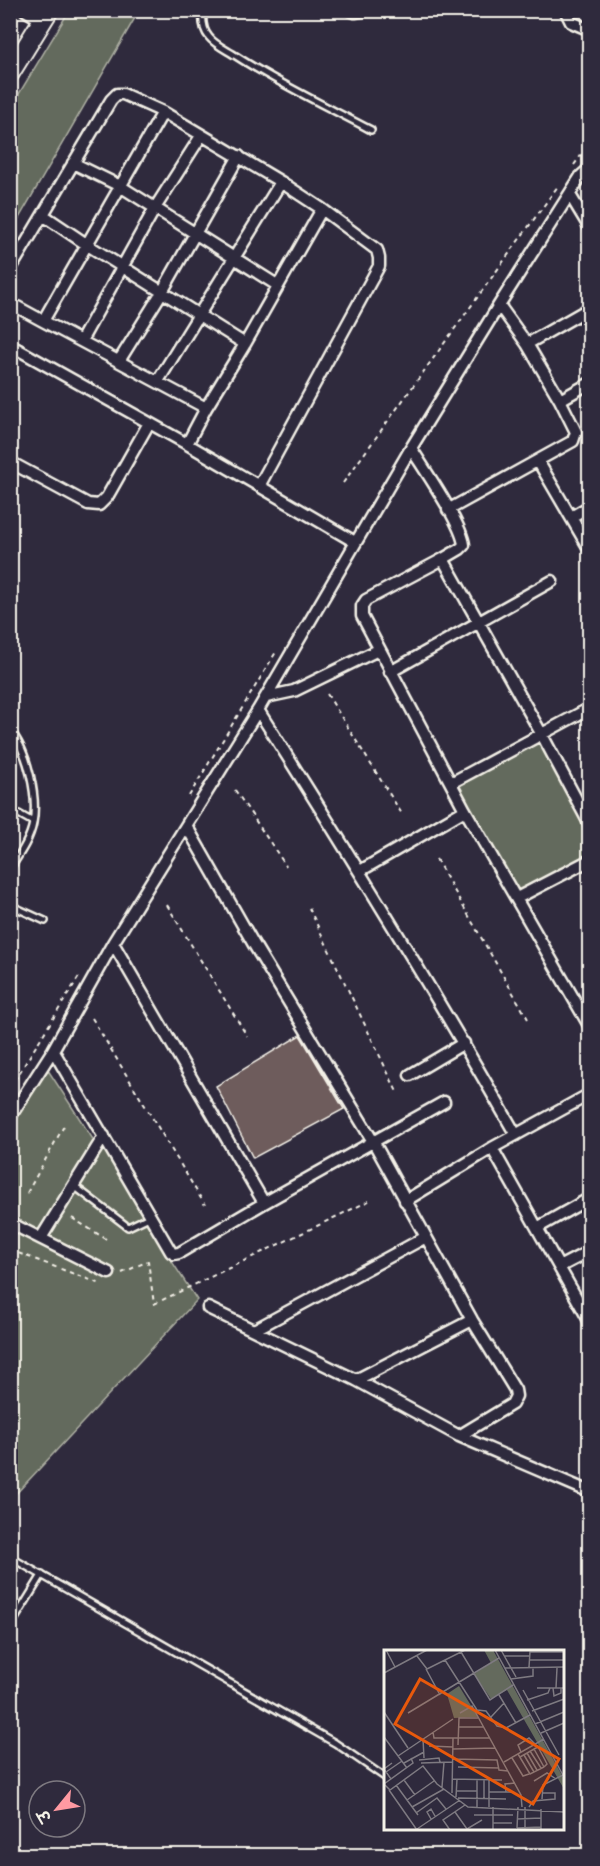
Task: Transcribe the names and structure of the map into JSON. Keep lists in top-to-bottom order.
{
  "north": "bottom left"
}
